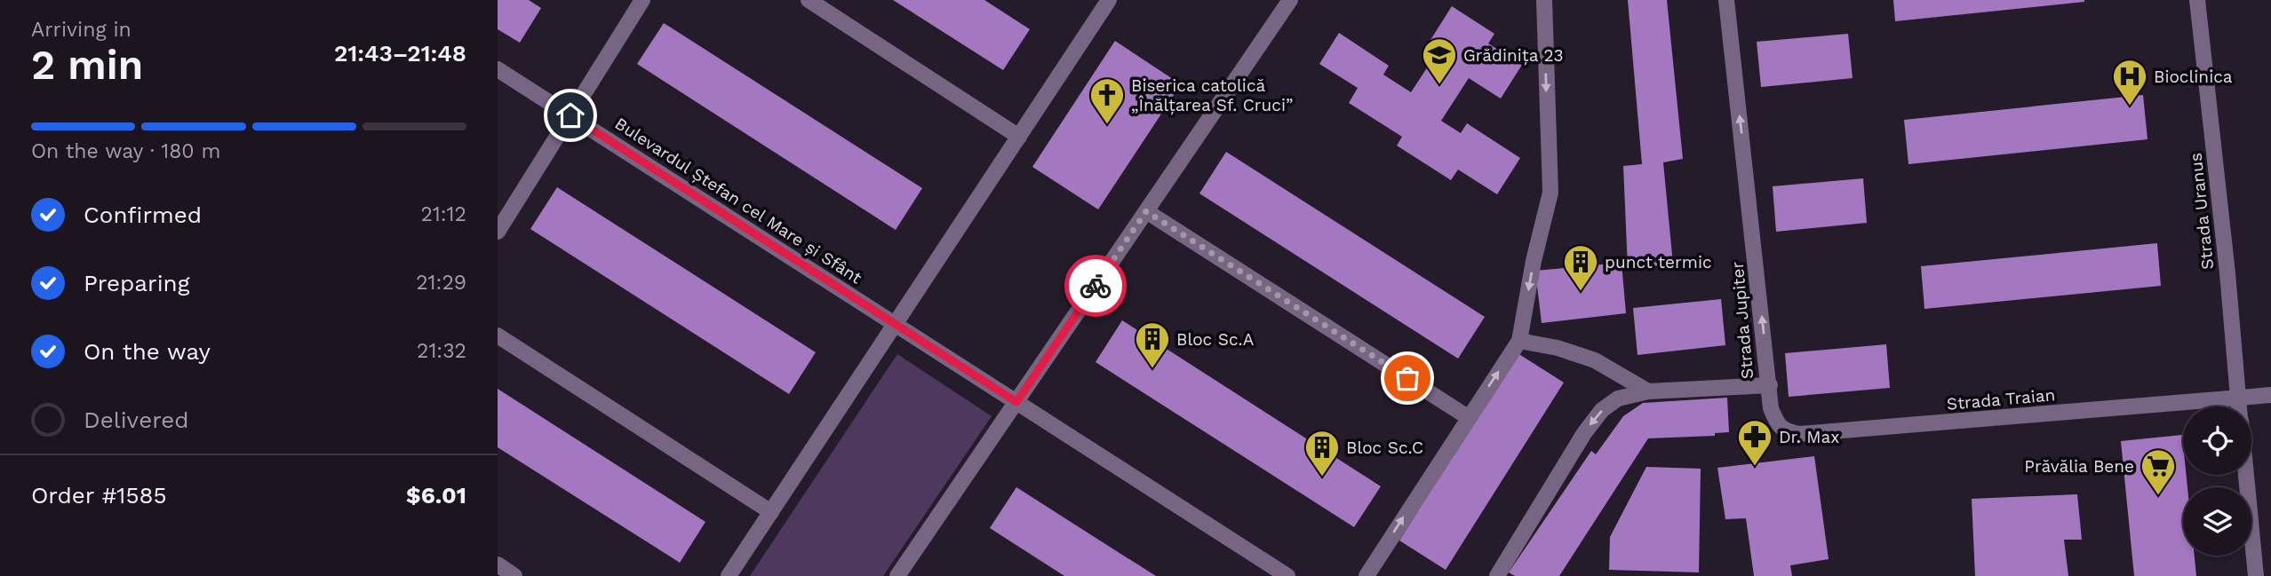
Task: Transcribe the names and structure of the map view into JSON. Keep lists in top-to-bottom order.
{
  "streets": {
    "street": [
      "Bulevardul Ștefan cel Mare și Sfânt",
      "Strada Uranus",
      "Strada Jupiter",
      "Strada Traian"
    ]
  },
  "crossings": [
    ["Strada Uranus", "Strada Traian"],
    ["Strada Jupiter", "Strada Traian"]
  ],
  "places": {
    "school or university": ["Grădinița 23"],
    "hospital": ["Bioclinica"],
    "church": ["Biserica catolică „Înălțarea Sf. Cruci”"],
    "building": ["punct termic", "Bloc Sc.A", "Bloc Sc.C"],
    "pharmacy": ["Dr. Max"],
    "supermarket": ["Prăvălia Bene"]
  },
  "page": {
    "heading": ["2 min", "Arriving in", "21:43–21:48"],
    "panel": ["Order #1585", "$6.01"],
    "bar": "On the way · 180 m",
    "list": [
      ["Confirmed", "21:12"],
      ["Preparing", "21:29"],
      ["On the way", "21:32"],
      "Delivered"
    ]
  }
}
